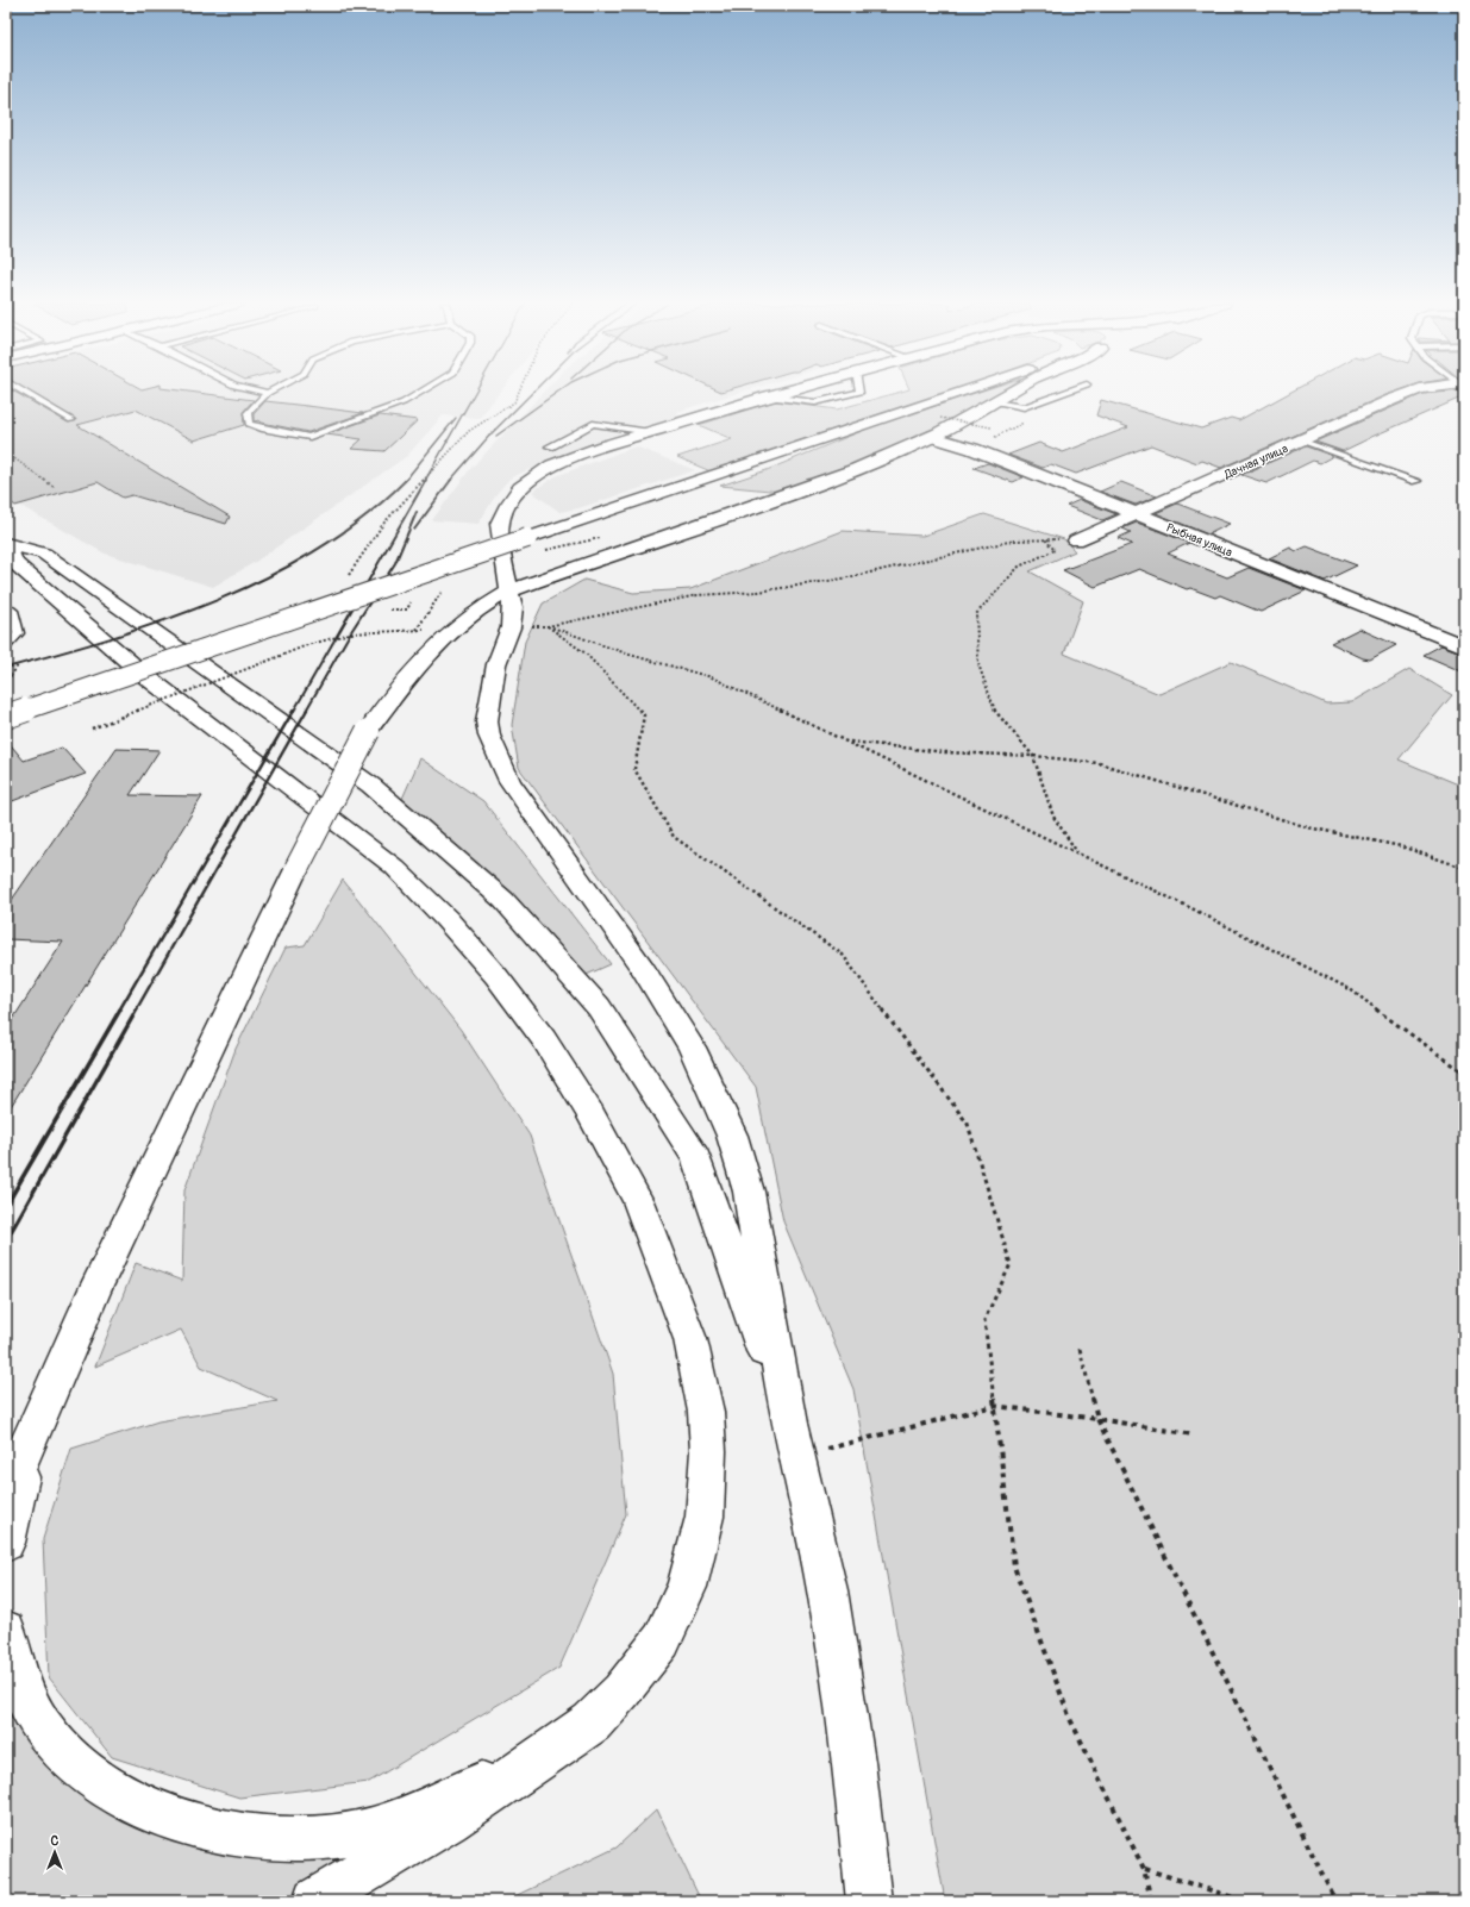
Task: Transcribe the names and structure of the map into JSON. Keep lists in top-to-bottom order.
{
  "streets": {
    "main road": ["Дачная улица", "Рыбная улица"]
  },
  "crossings": [
    ["Дачная улица", "Рыбная улица"]
  ],
  "north": "top"
}
